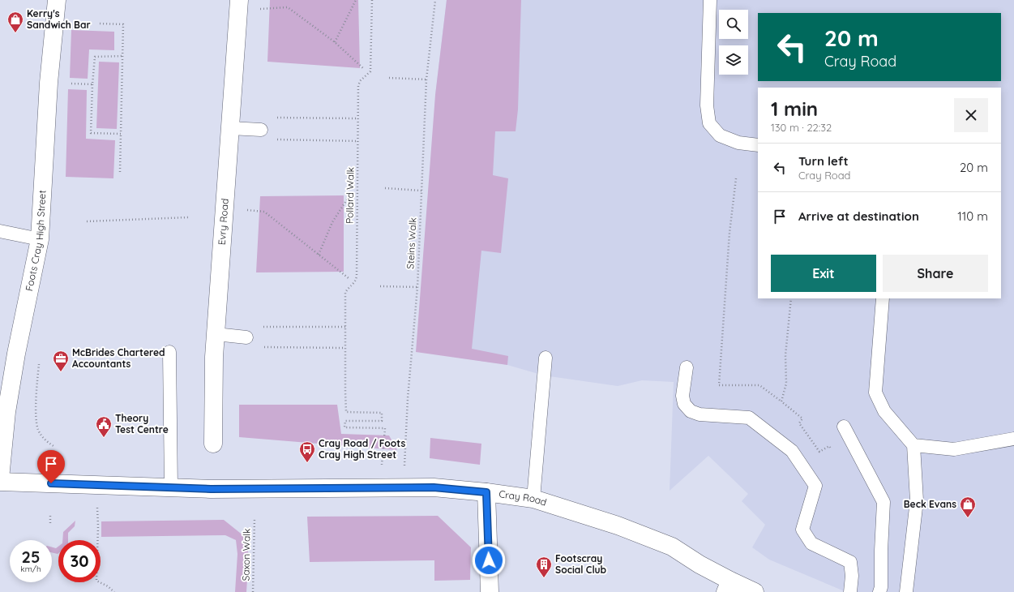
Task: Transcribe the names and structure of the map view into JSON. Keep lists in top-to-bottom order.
{
  "streets": {
    "main road": ["Evry Road", "Foots Cray High Street", "Cray Road"],
    "path": ["Pollard Walk", "Steins Walk", "Saxon Walk"]
  },
  "crossings": [
    ["Pollard Walk", "Cray Road"],
    ["Steins Walk", "Cray Road"]
  ],
  "places": {
    "shop": ["Kerry's Sandwich Bar", "Beck Evans"],
    "office": ["McBrides Chartered Accountants"],
    "public building": ["Theory Test Centre"],
    "bus stop": ["Cray Road / Foots Cray High Street"],
    "building": ["Footscray Social Club"]
  },
  "page": {
    "turn": ["20 m", "Cray Road"],
    "heading": ["1 min", "130 m · 22:32"],
    "list": [
      {
        "name": "Turn left",
        "note": "Cray Road",
        "value": "20 m"
      },
      {
        "name": "Arrive at destination",
        "value": "110 m"
      }
    ],
    "buttons": ["Exit", "Share"],
    "speed": "25 km/h",
    "limit": "30"
  }
}
